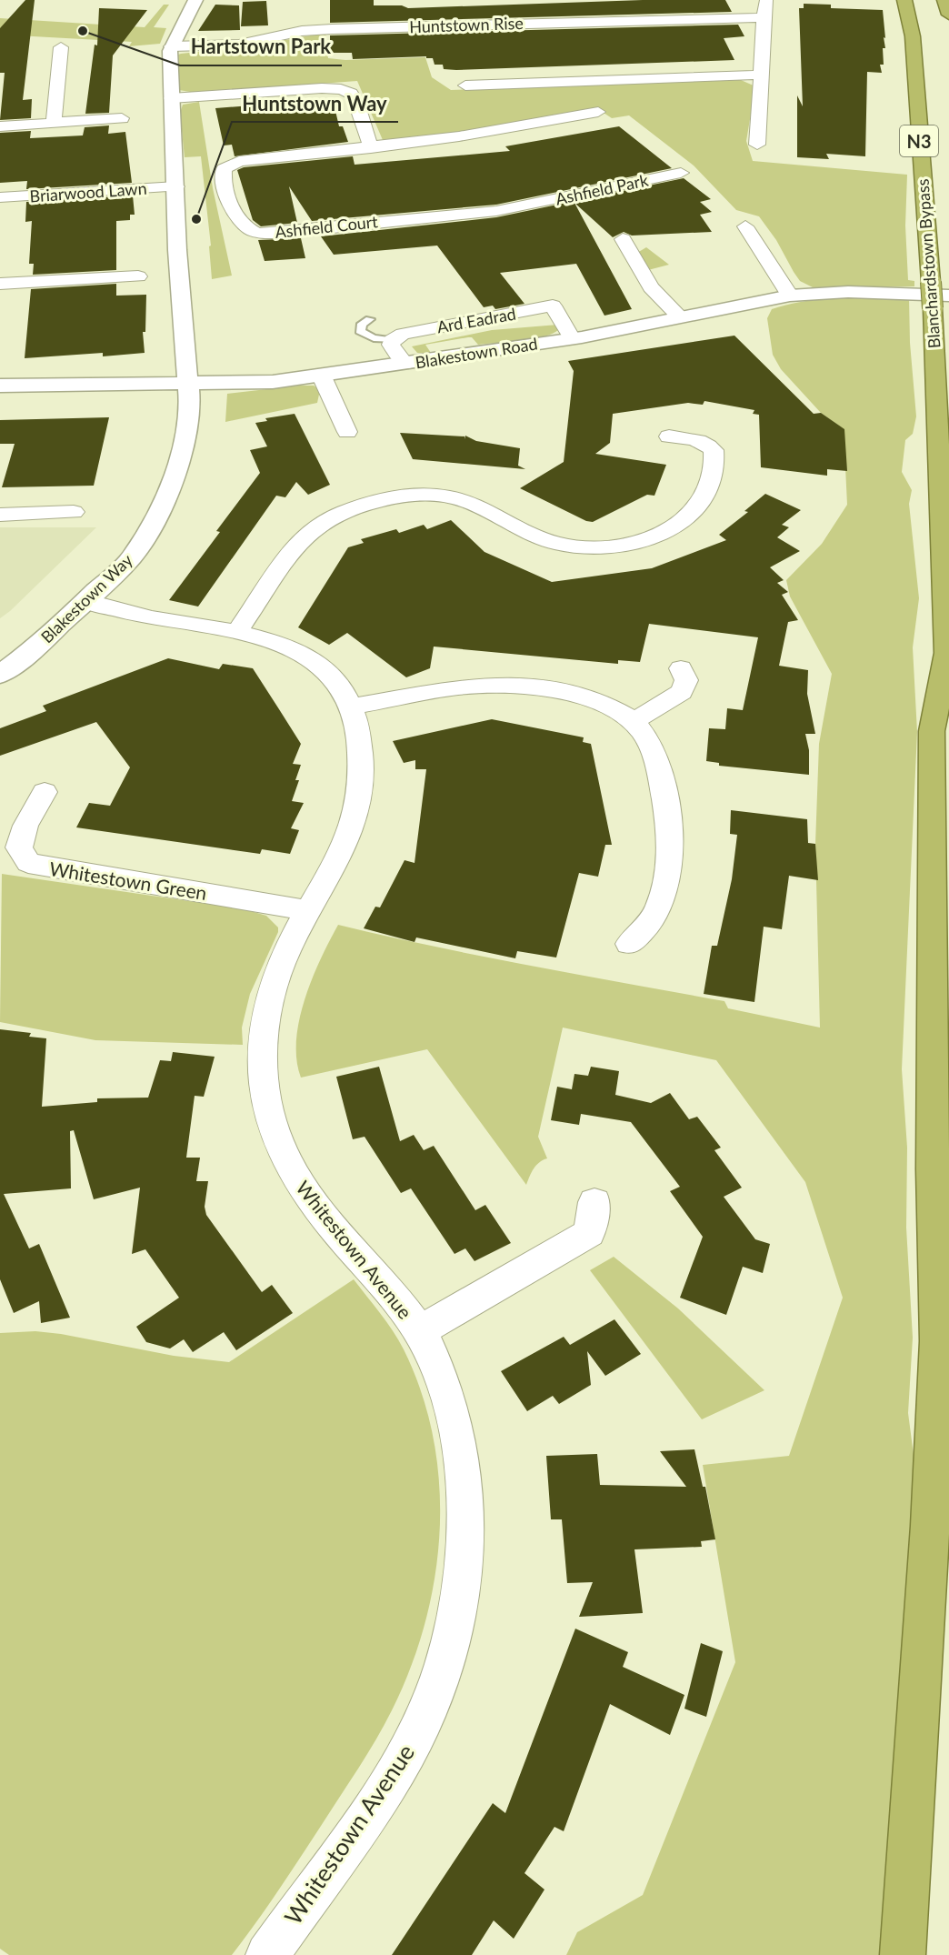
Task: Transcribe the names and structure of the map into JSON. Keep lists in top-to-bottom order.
{
  "streets": {
    "highway": ["N3", "Blanchardstown Bypass"],
    "street": [
      "Huntstown Rise",
      "Ashfield Park",
      "Briarwood Lawn",
      "Ashfield Court",
      "Ard Eadrad",
      "Blakestown Road",
      "Blakestown Way",
      "Whitestown Green",
      "Whitestown Avenue"
    ]
  },
  "crossings": [
    ["Huntstown Rise", "Blakestown Way"],
    ["N3", "Blanchardstown Bypass"],
    ["Ashfield Park", "Ashfield Court"],
    ["Briarwood Lawn", "Blakestown Way"],
    ["Blanchardstown Bypass", "Blakestown Road"],
    ["Ard Eadrad", "Blakestown Road"],
    ["Blakestown Road", "Blakestown Way"],
    ["Blakestown Way", "Whitestown Avenue"],
    ["Whitestown Green", "Whitestown Avenue"]
  ],
  "places": ["Hartstown Park", "Huntstown Way"]
}
